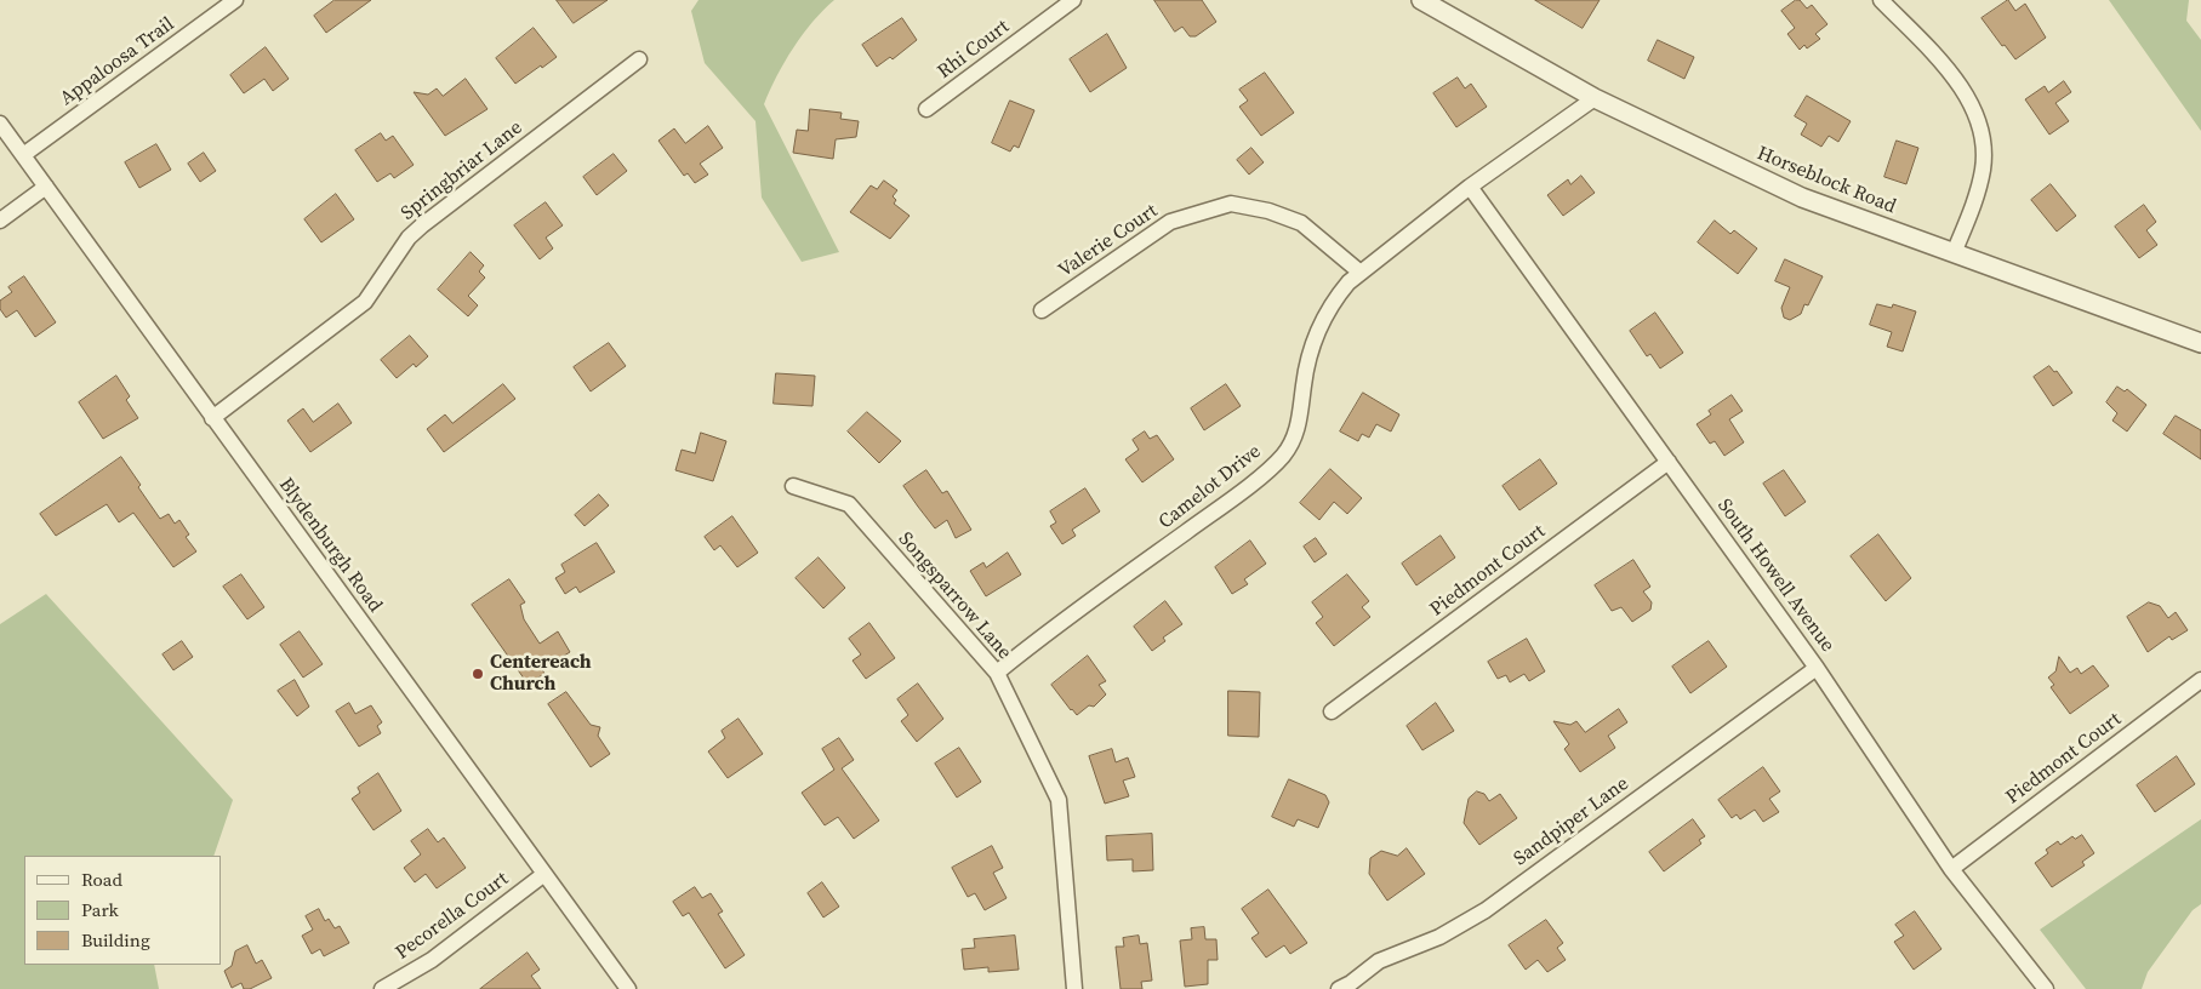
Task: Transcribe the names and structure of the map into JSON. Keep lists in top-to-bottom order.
{
  "streets": {
    "street": [
      "Rhi Court",
      "Appaloosa Trail",
      "Springbriar Lane",
      "Horseblock Road",
      "Valerie Court",
      "Camelot Drive",
      "Blydenburgh Road",
      "Piedmont Court",
      "South Howell Avenue",
      "Songsparrow Lane",
      "Sandpiper Lane",
      "Pecorella Court"
    ]
  },
  "crossings": [
    ["Appaloosa Trail", "Blydenburgh Road"],
    ["Springbriar Lane", "Blydenburgh Road"],
    ["Horseblock Road", "Camelot Drive"],
    ["Valerie Court", "Camelot Drive"],
    ["Camelot Drive", "South Howell Avenue"],
    ["Camelot Drive", "Songsparrow Lane"],
    ["Blydenburgh Road", "Pecorella Court"],
    ["Piedmont Court", "South Howell Avenue"],
    ["South Howell Avenue", "Sandpiper Lane"]
  ],
  "places": ["Centereach Church"],
  "legend": ["Road", "Park", "Building"]
}
